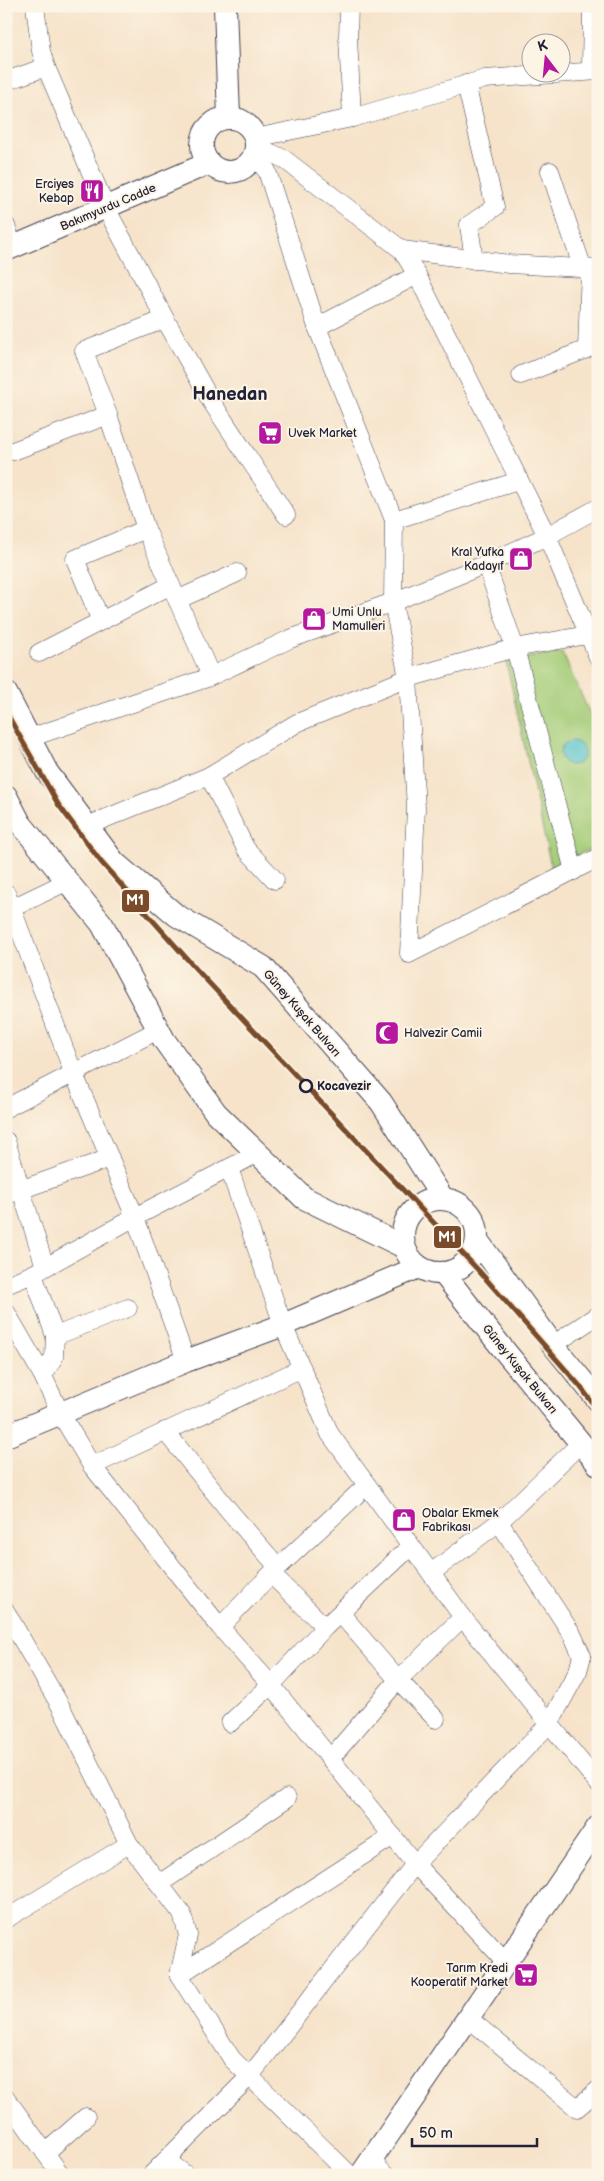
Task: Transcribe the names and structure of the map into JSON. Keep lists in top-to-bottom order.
{
  "streets": {
    "main road": ["Bakımyurdu Cadde", "Güney Kuşak Bulvarı"]
  },
  "districts": ["Hanedan"],
  "places": {
    "restaurant": ["Erciyes Kebap"],
    "supermarket": ["Uvek Market", "Tarım Kredi Kooperatif Market"],
    "shop": ["Kral Yufka Kadayıf", "Umi Unlu Mamulleri", "Obalar Ekmek Fabrikası"],
    "mosque": ["Halvezir Camii"],
    "other": ["Kocavezir"]
  },
  "lines": ["transit line M1"],
  "scale_bar": "50 m",
  "north": "top"
}
